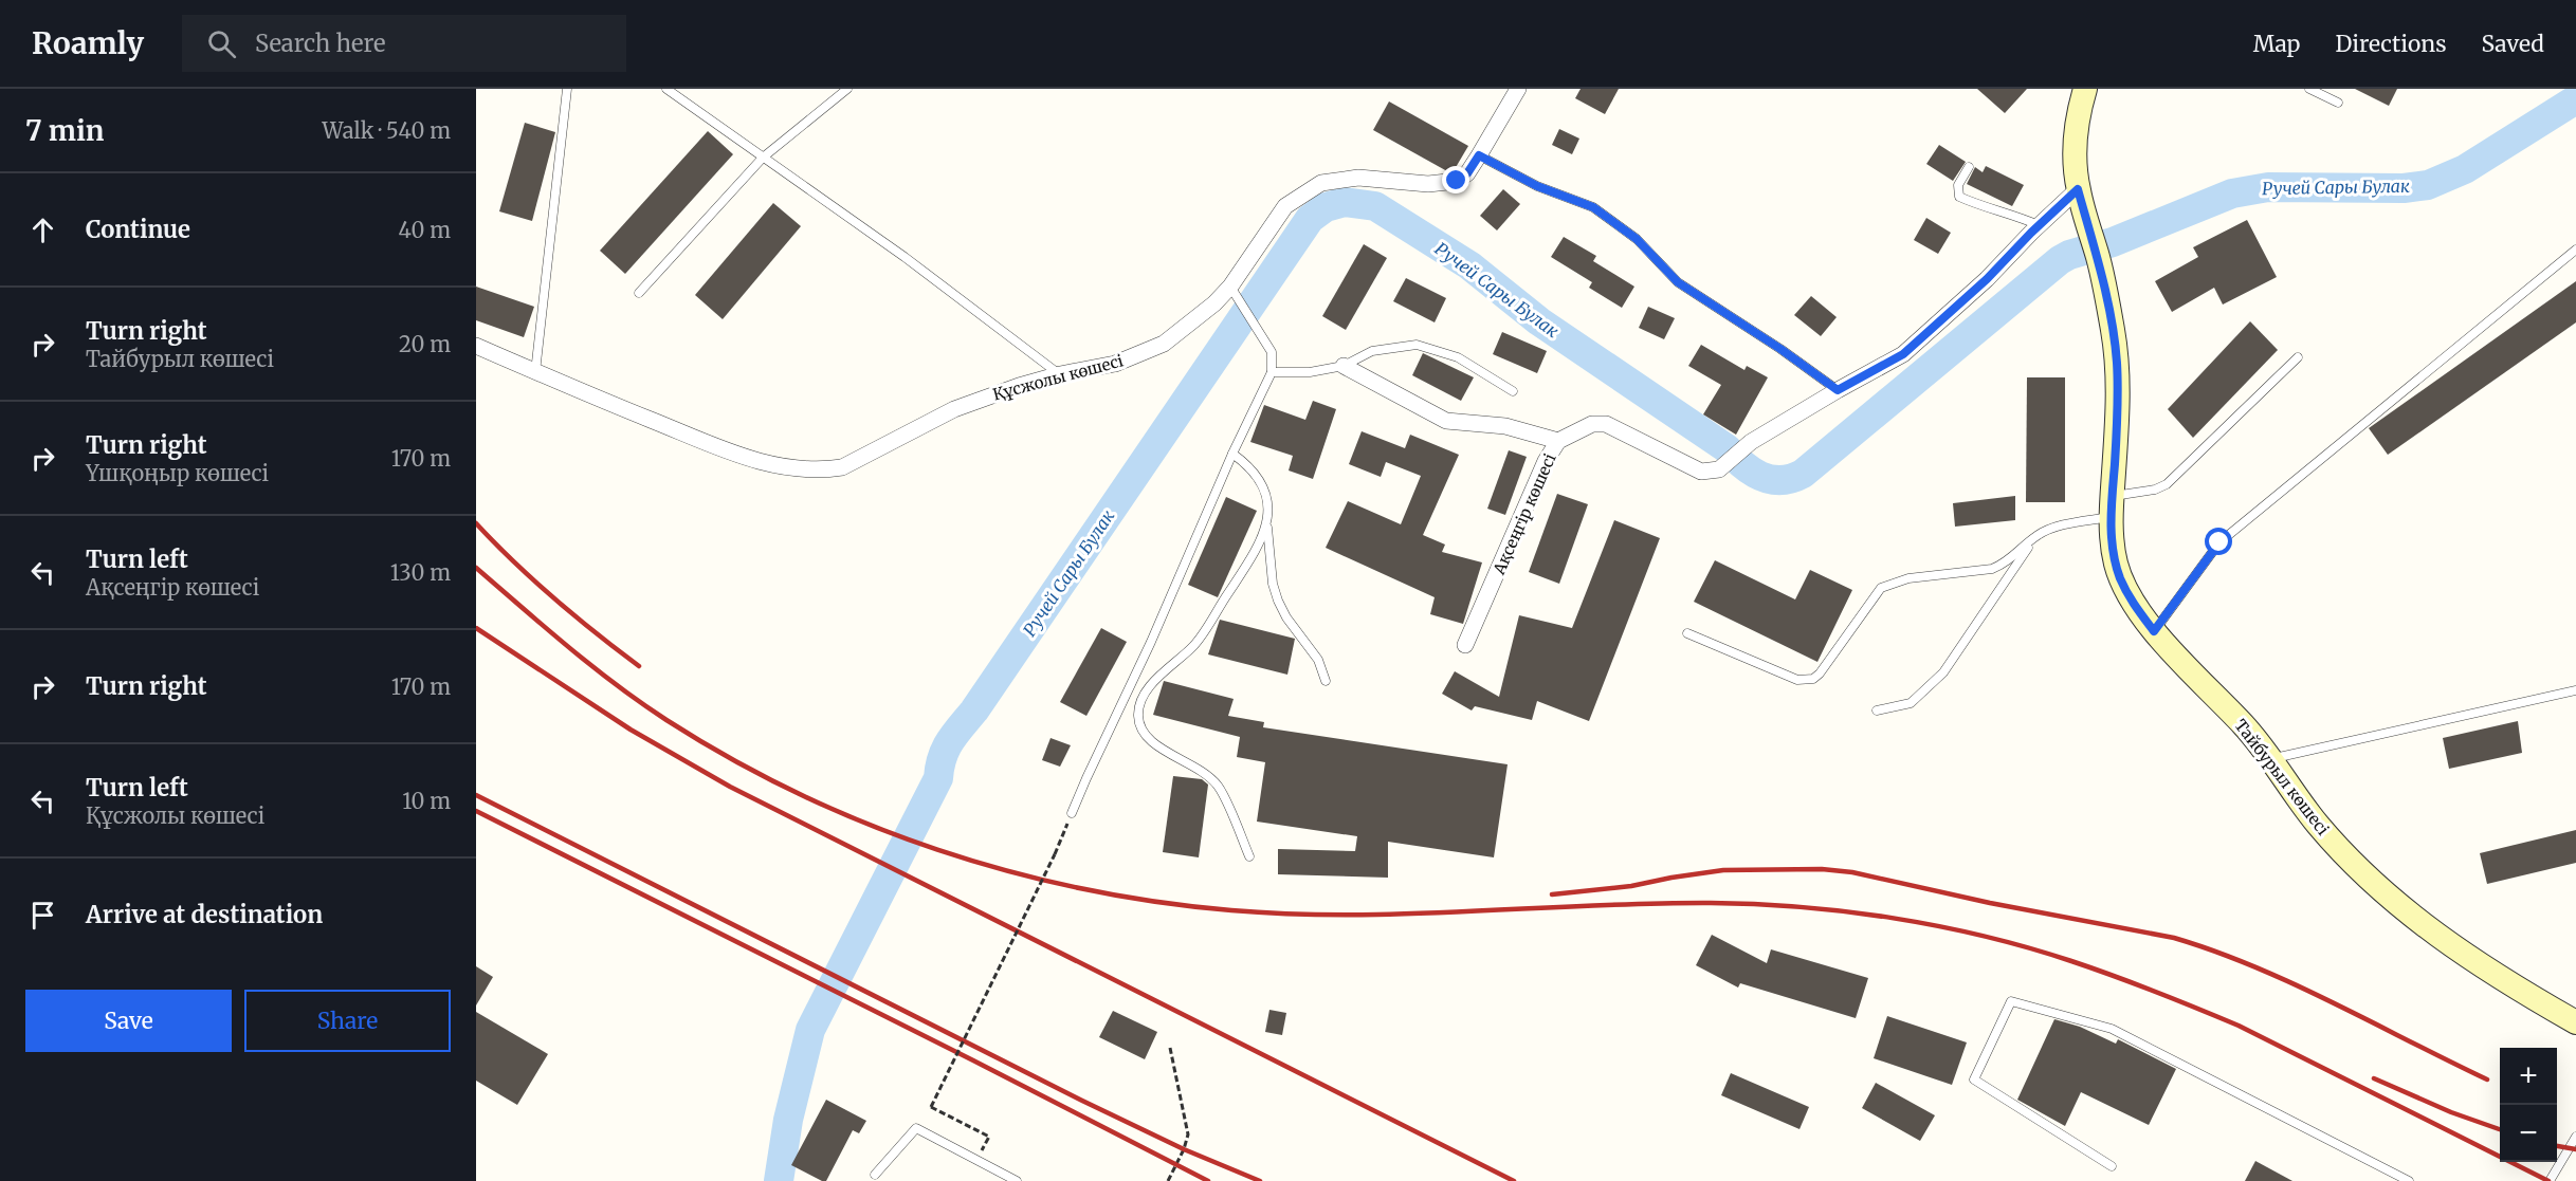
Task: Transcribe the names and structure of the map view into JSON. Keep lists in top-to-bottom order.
{
  "streets": {
    "main road": ["Тайбурыл көшесі"],
    "street": ["Құсжолы көшесі", "Ақсеңгір көшесі"]
  },
  "crossings": [
    ["Ақсеңгір көшесі", "Тайбурыл көшесі"]
  ],
  "water": ["Ручей Сары Булак"],
  "page": {
    "header": "Roamly",
    "search": "Search here",
    "nav": ["Map", "Directions", "Saved"],
    "heading": ["7 min", "Walk · 540 m"],
    "list": [
      ["Continue", "40 m"],
      ["Turn right", "Тайбурыл көшесі", "20 m"],
      ["Turn right", "Үшқоңыр көшесі", "170 m"],
      ["Turn left", "Ақсеңгір көшесі", "130 m"],
      ["Turn right", "170 m"],
      ["Turn left", "Құсжолы көшесі", "10 m"],
      "Arrive at destination"
    ],
    "buttons": ["Save", "Share"],
    "map_buttons": ["+", "−"]
  }
}
